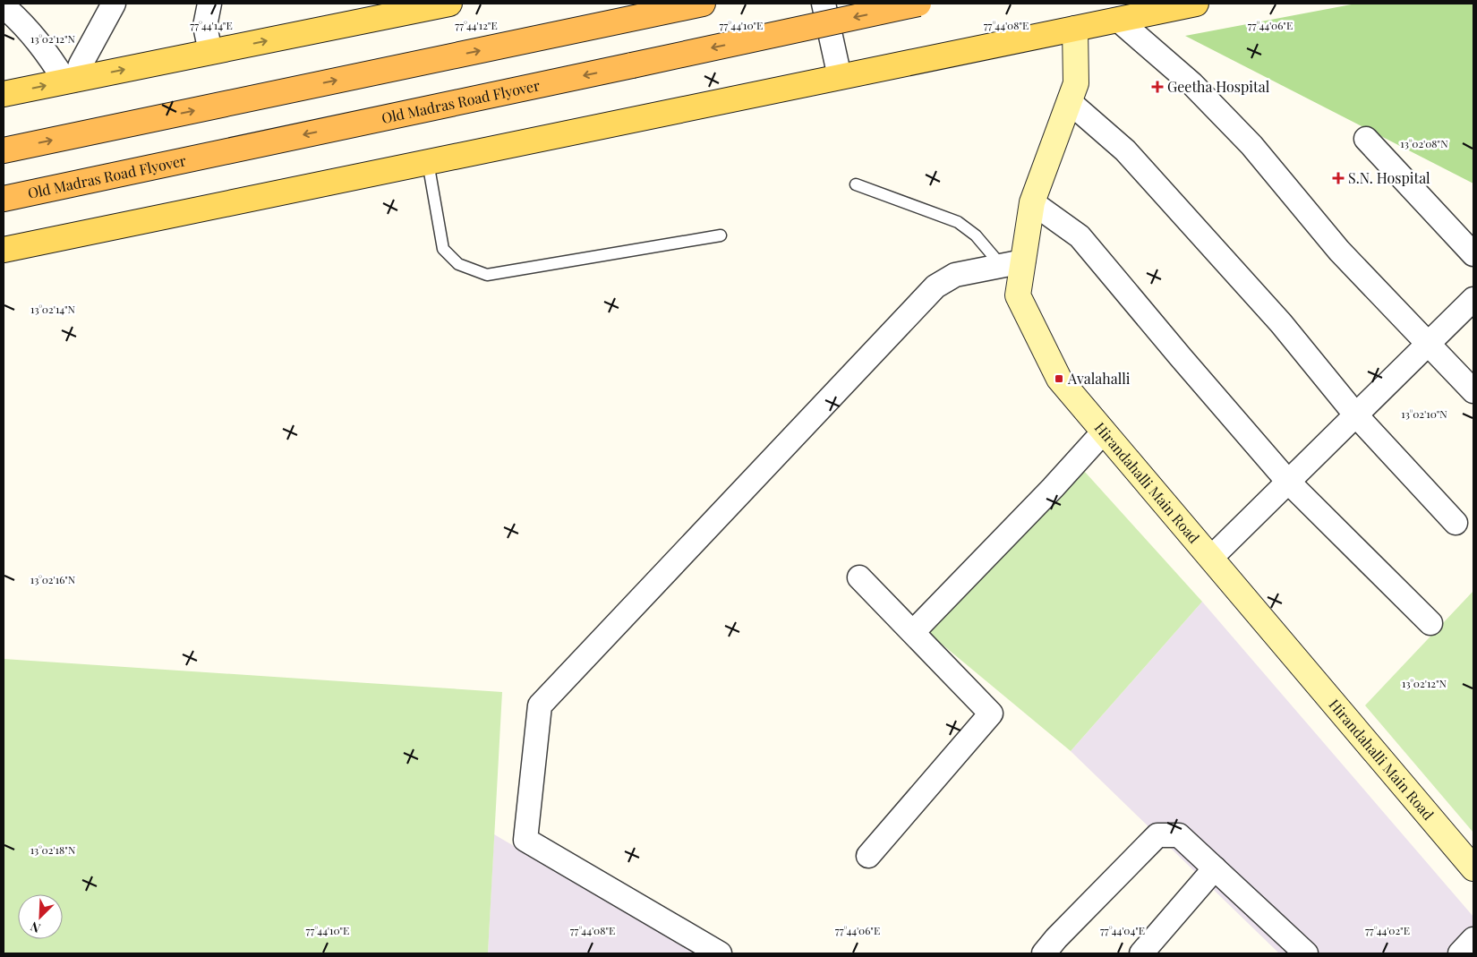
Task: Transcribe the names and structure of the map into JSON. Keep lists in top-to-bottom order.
{
  "streets": {
    "highway": ["Old Madras Road Flyover"],
    "main road": ["Hirandahalli Main Road"]
  },
  "places": {
    "health": ["Geetha Hospital", "S.N. Hospital"],
    "transit": ["Avalahalli"]
  },
  "north": "bottom left",
  "coordinates": [
    "77°44'14\"E",
    "77°44'12\"E",
    "77°44'10\"E",
    "77°44'08\"E",
    "77°44'06\"E",
    "13°02'12\"N",
    "13°02'08\"N",
    "13°02'14\"N",
    "13°02'10\"N",
    "13°02'16\"N",
    "13°02'18\"N",
    "77°44'04\"E",
    "77°44'02\"E"
  ]
}
